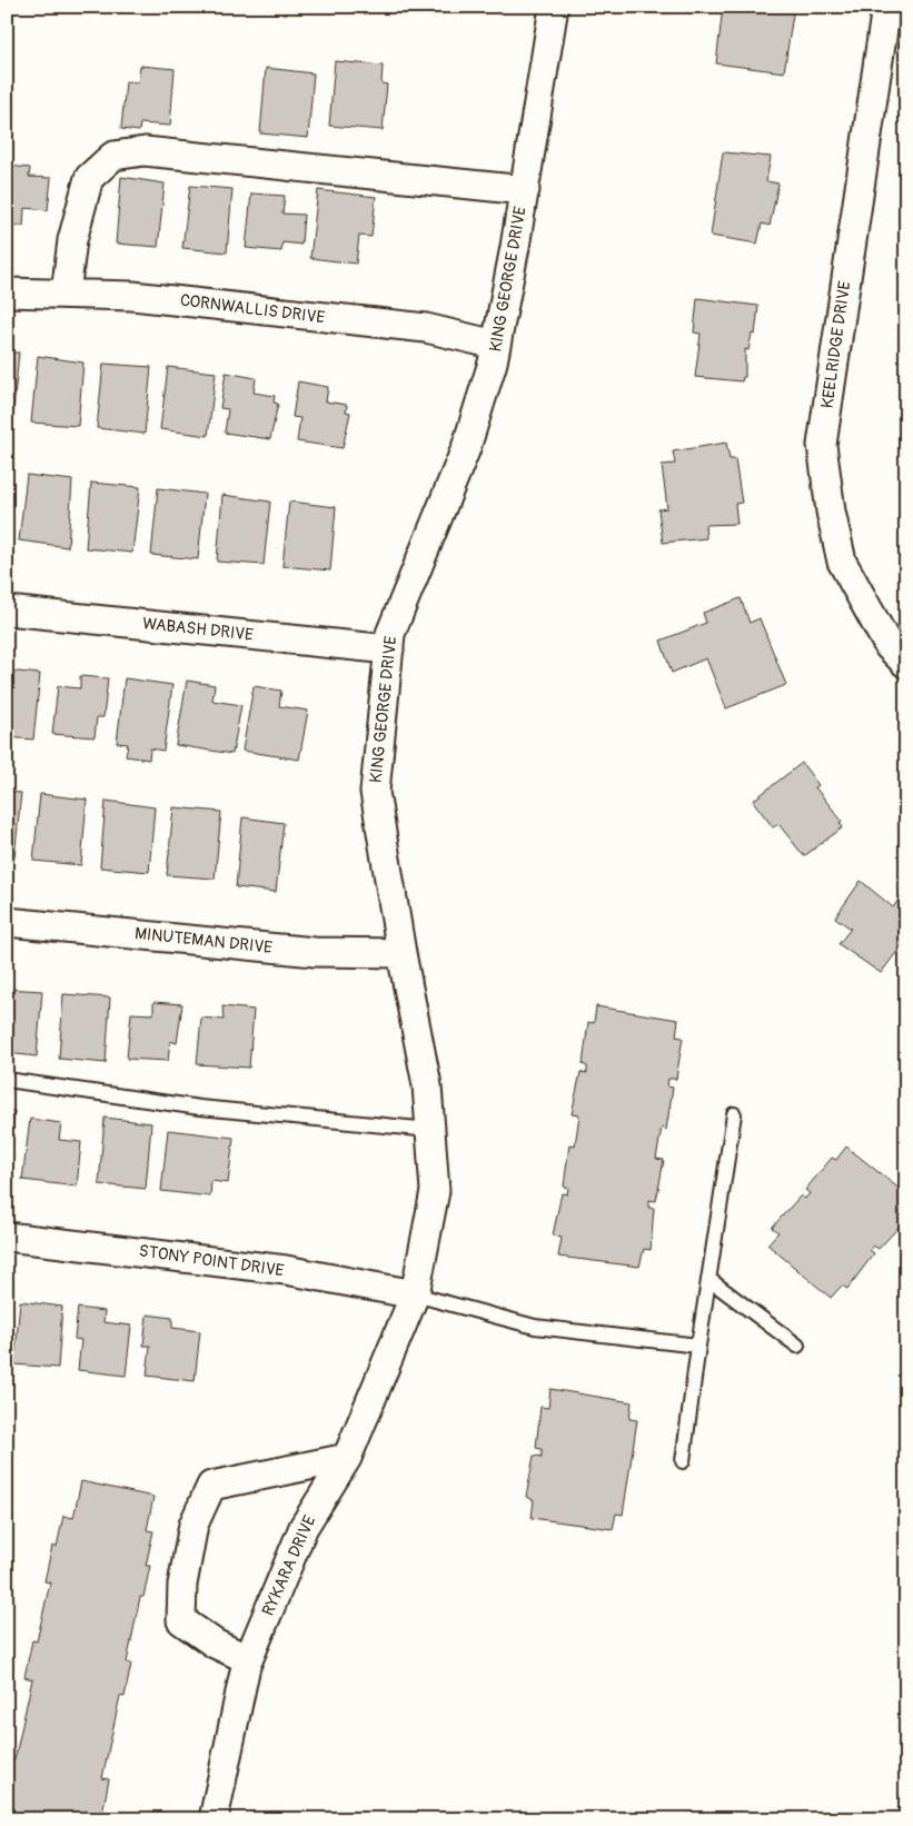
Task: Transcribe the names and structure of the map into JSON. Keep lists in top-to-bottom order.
{
  "streets": {
    "street": [
      "KING GEORGE DRIVE",
      "CORNWALLIS DRIVE",
      "KEELRIDGE DRIVE",
      "WABASH DRIVE",
      "MINUTEMAN DRIVE",
      "STONY POINT DRIVE",
      "RYKARA DRIVE"
    ]
  },
  "crossings": [
    ["KING GEORGE DRIVE", "CORNWALLIS DRIVE"],
    ["KING GEORGE DRIVE", "WABASH DRIVE"],
    ["KING GEORGE DRIVE", "MINUTEMAN DRIVE"],
    ["KING GEORGE DRIVE", "STONY POINT DRIVE"],
    ["KING GEORGE DRIVE", "RYKARA DRIVE"],
    ["STONY POINT DRIVE", "RYKARA DRIVE"]
  ]
}
